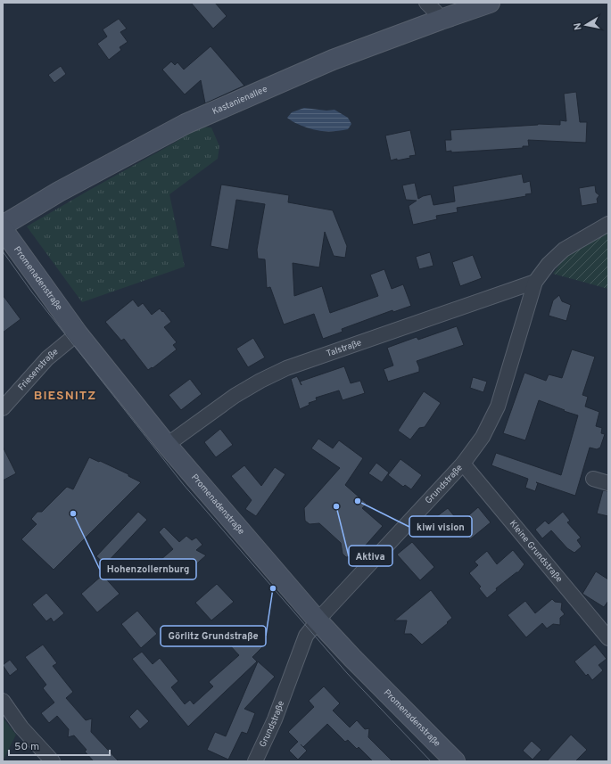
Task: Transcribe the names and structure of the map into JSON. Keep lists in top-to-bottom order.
{
  "streets": {
    "main road": ["Kastanienallee", "Promenadenstraße"],
    "street": [
      "Talstraße",
      "Friesenstraße",
      "Grundstraße",
      "Kleine Grundstraße"
    ]
  },
  "crossings": [
    ["Promenadenstraße", "Talstraße"],
    ["Promenadenstraße", "Friesenstraße"],
    ["Promenadenstraße", "Grundstraße"],
    ["Talstraße", "Grundstraße"],
    ["Grundstraße", "Kleine Grundstraße"]
  ],
  "districts": ["BIESNITZ"],
  "places": [
    "kiwi vision",
    "Aktiva",
    "Hohenzollernburg",
    "Görlitz Grundstraße"
  ],
  "scale_bar": "50 m",
  "north": "left"
}
